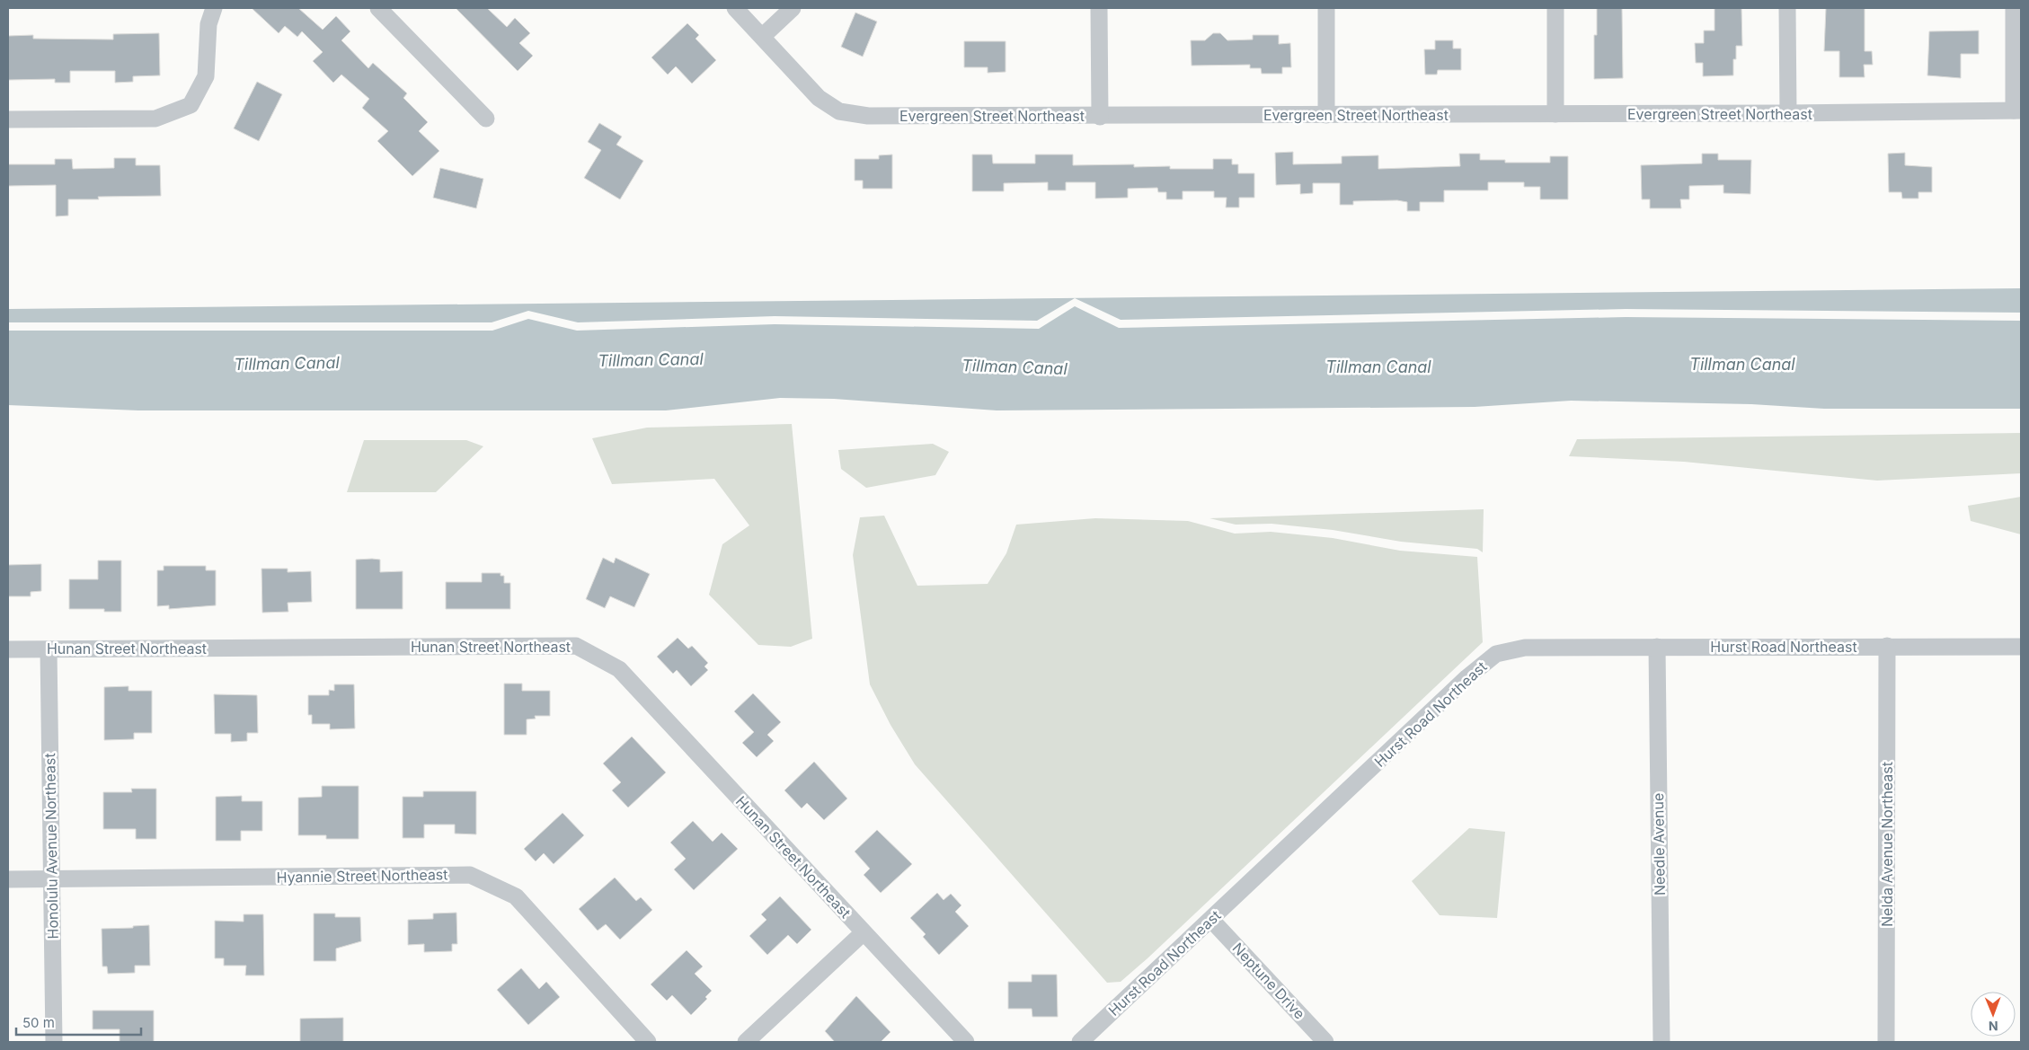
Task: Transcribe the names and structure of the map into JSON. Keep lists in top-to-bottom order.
{
  "streets": {
    "street": [
      "Evergreen Street Northeast",
      "Hunan Street Northeast",
      "Hurst Road Northeast",
      "Needle Avenue",
      "Nelda Avenue Northeast",
      "Honolulu Avenue Northeast",
      "Hyannie Street Northeast",
      "Neptune Drive"
    ]
  },
  "crossings": [
    ["Hunan Street Northeast", "Honolulu Avenue Northeast"],
    ["Hurst Road Northeast", "Needle Avenue"],
    ["Hurst Road Northeast", "Nelda Avenue Northeast"],
    ["Hurst Road Northeast", "Neptune Drive"],
    ["Honolulu Avenue Northeast", "Hyannie Street Northeast"]
  ],
  "water": ["Tillman Canal"],
  "scale_bar": "50 m",
  "north": "bottom"
}
